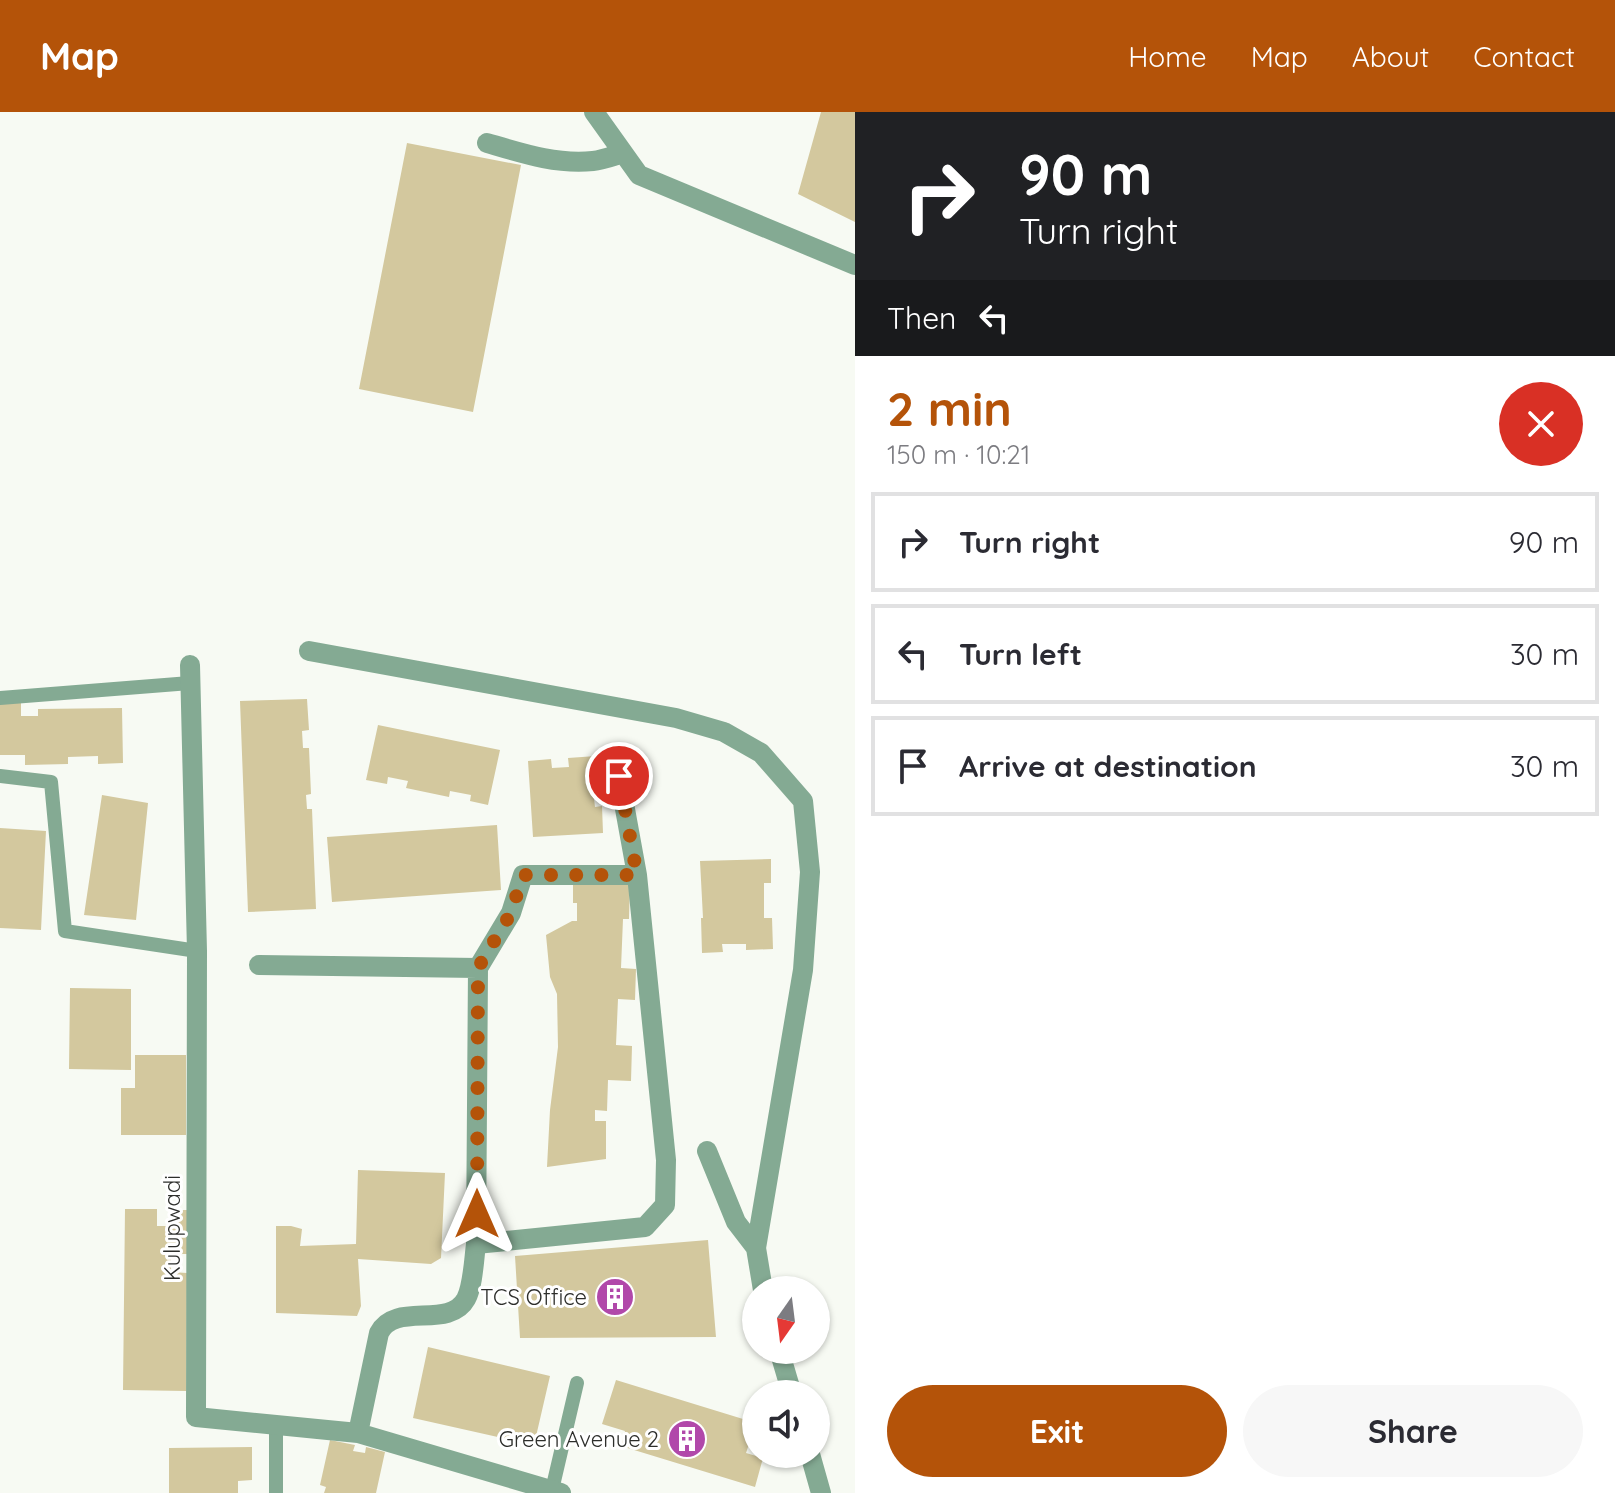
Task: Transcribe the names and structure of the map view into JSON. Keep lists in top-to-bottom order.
{
  "streets": {
    "street": ["Kulupwadi"]
  },
  "places": {
    "building": ["TCS Office", "Green Avenue 2"]
  },
  "north": "bottom",
  "page": {
    "header": "Map",
    "nav": [
      "Home",
      "Map",
      "About",
      "Contact"
    ],
    "turn": ["90 m", "Turn right"],
    "then": "Then",
    "heading": ["2 min", "150 m · 10:21"],
    "list": [
      {
        "name": "Turn right",
        "value": "90 m"
      },
      {
        "name": "Turn left",
        "value": "30 m"
      },
      {
        "name": "Arrive at destination",
        "value": "30 m"
      }
    ],
    "buttons": ["Exit", "Share"]
  }
}
